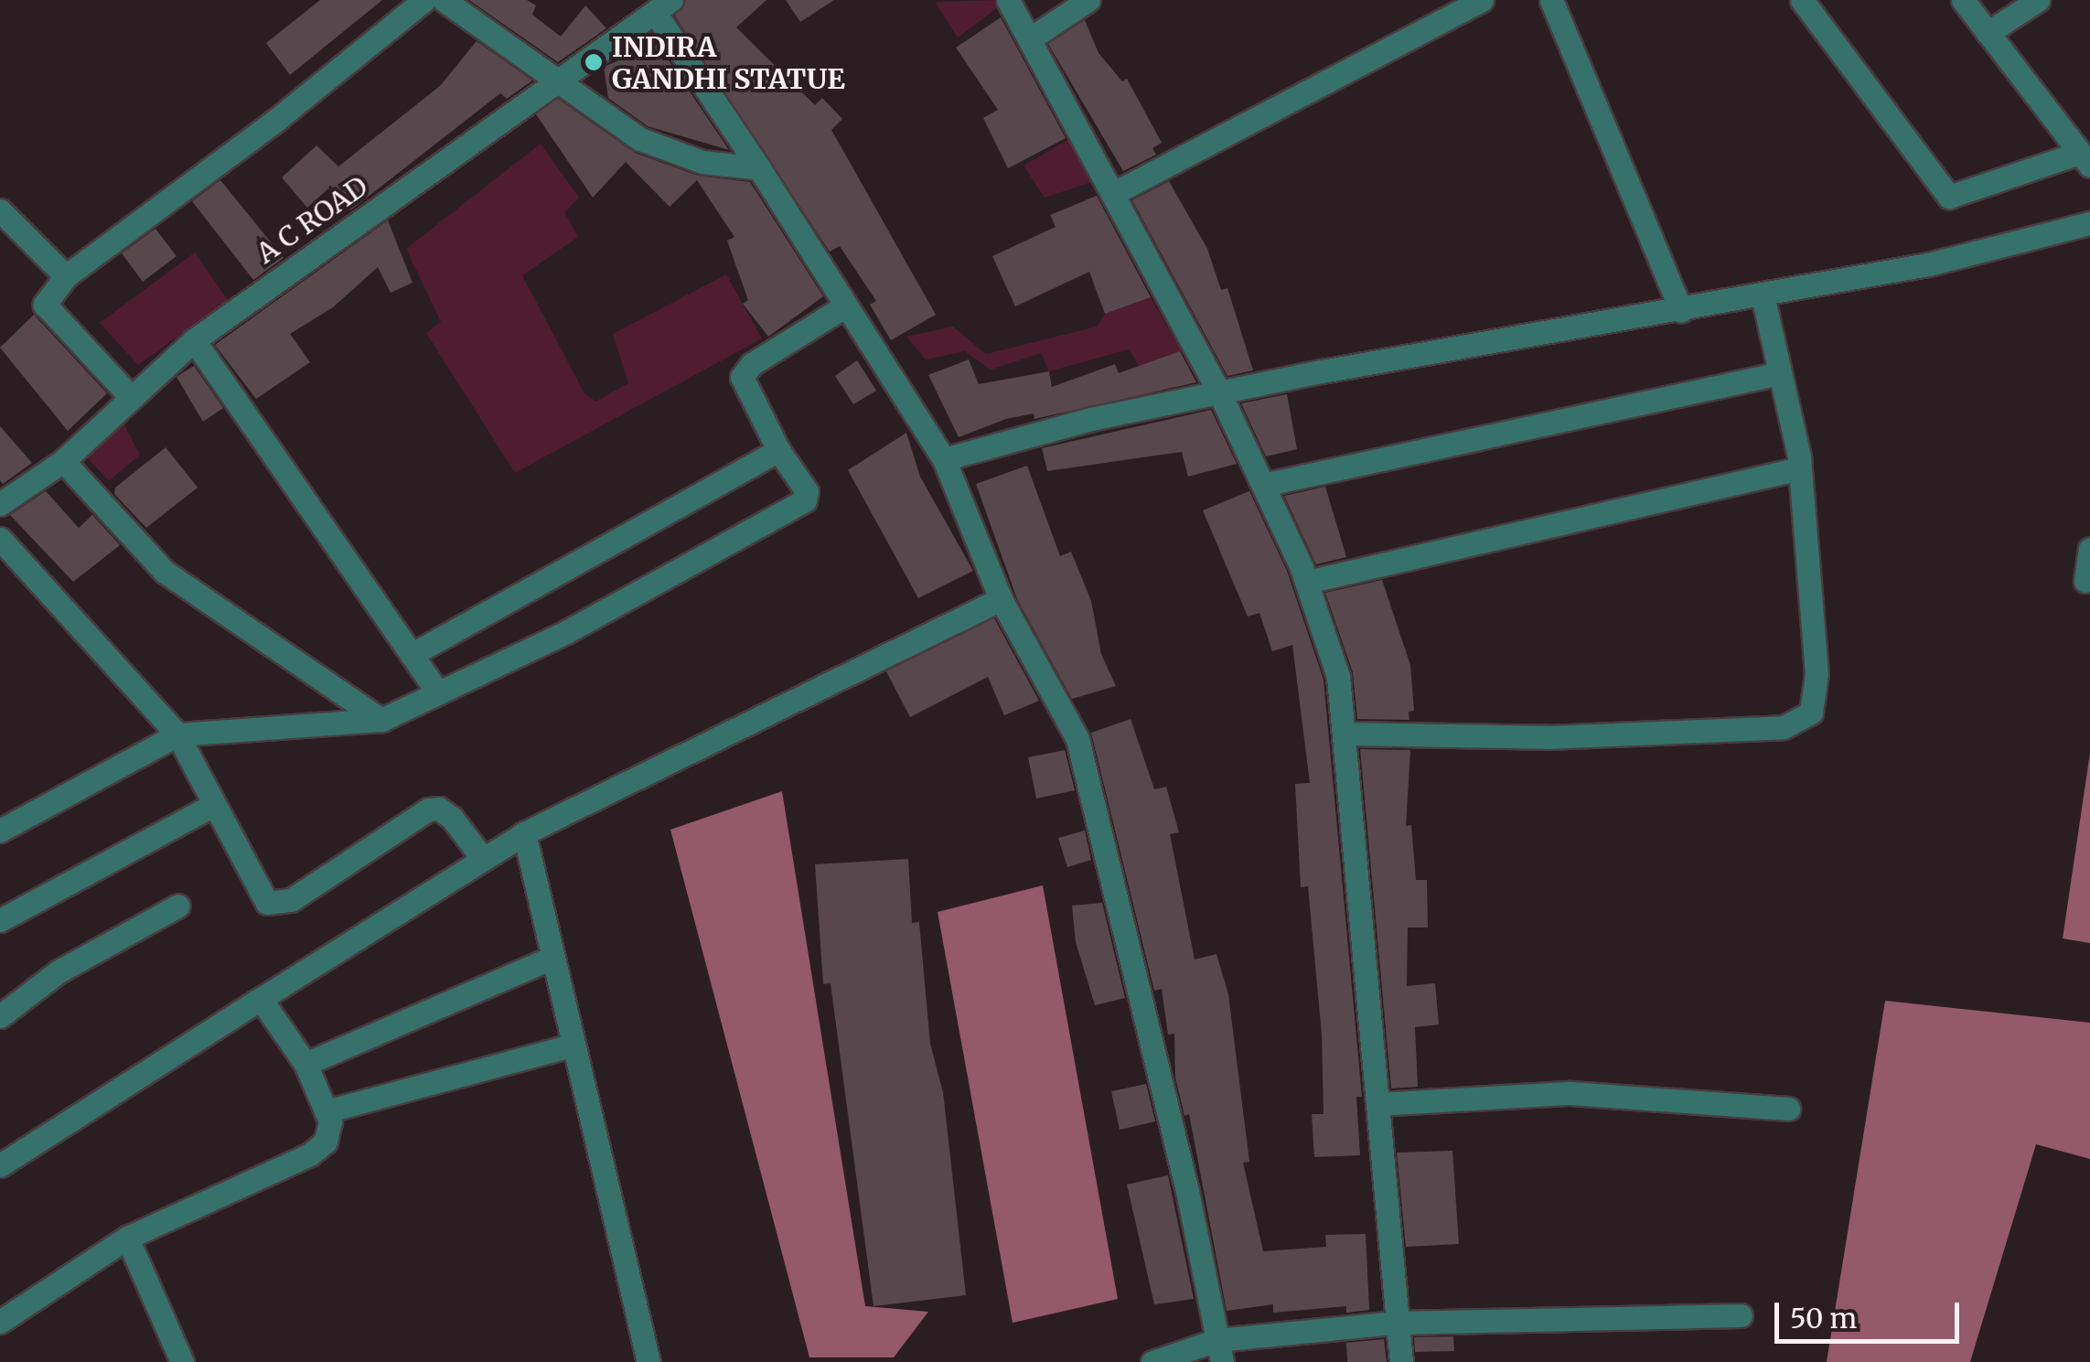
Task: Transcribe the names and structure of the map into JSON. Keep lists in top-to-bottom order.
{
  "streets": {
    "street": ["A C ROAD"]
  },
  "places": ["INDIRA GANDHI STATUE"],
  "scale_bar": "50 m"
}
